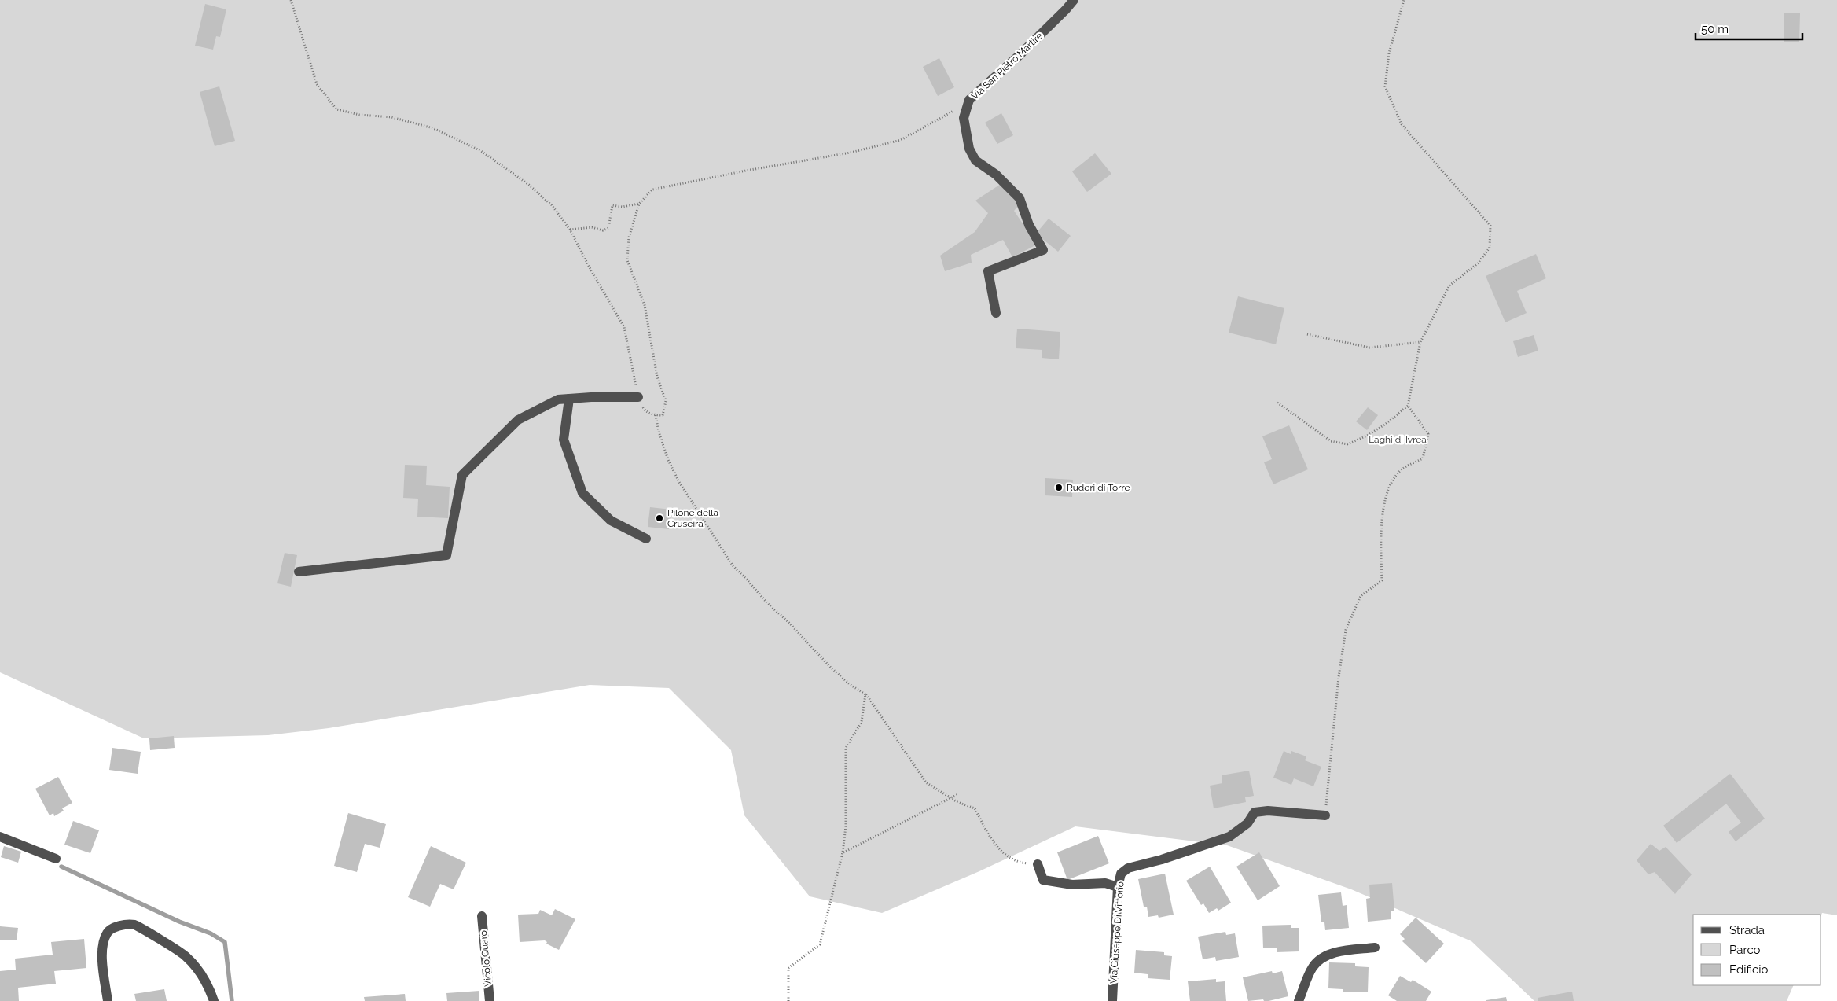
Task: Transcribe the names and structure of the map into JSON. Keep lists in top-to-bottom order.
{
  "streets": {
    "street": ["Via San Pietro Martire", "Via Giuseppe Di Vittorio", "Vicolo Quaro"]
  },
  "parks": ["Laghi di Ivrea"],
  "places": ["Ruderi di Torre", "Pilone della Cruseira"],
  "legend": ["Strada", "Parco", "Edificio"],
  "scale_bar": "50 m"
}
